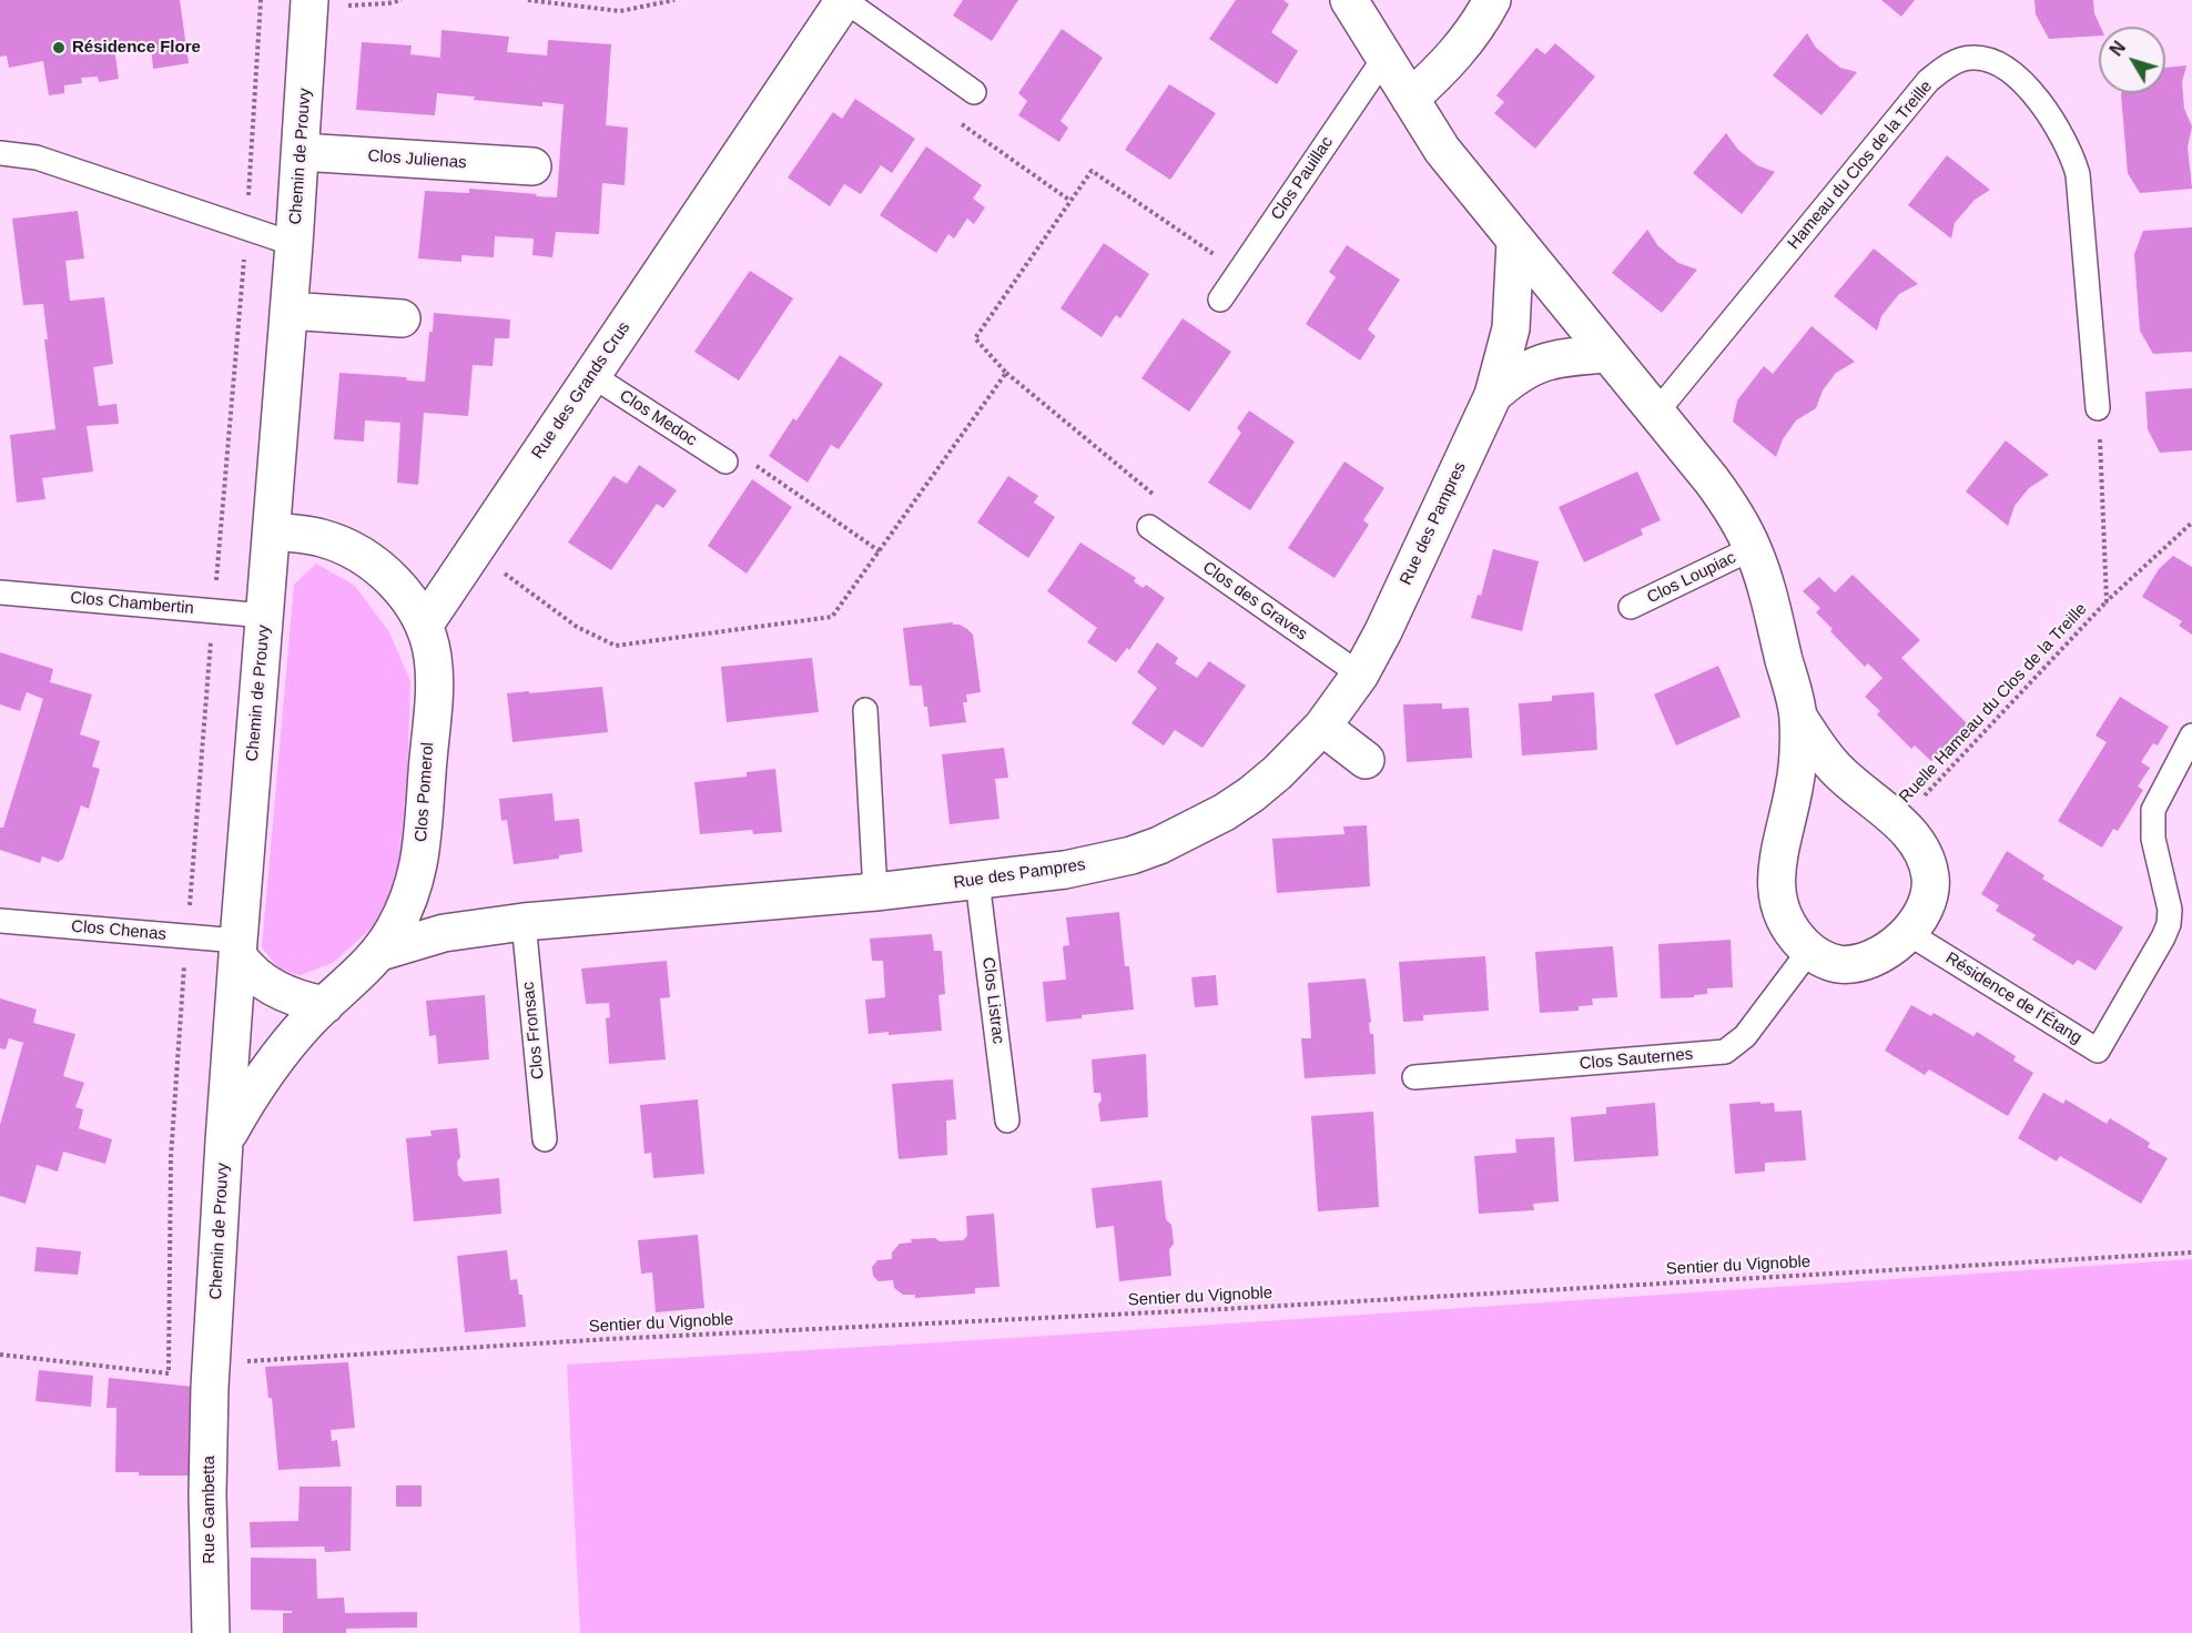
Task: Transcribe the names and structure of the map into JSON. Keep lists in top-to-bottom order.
{
  "streets": {
    "street": [
      "Chemin de Prouvy",
      "Clos Julienas",
      "Rue des Grands Crus",
      "Rue des Pampres",
      "Clos Pomerol",
      "Rue Gambetta"
    ],
    "lane": [
      "Hameau du Clos de la Treille",
      "Clos Pauillac",
      "Clos Medoc",
      "Clos Loupiac",
      "Clos des Graves",
      "Clos Chambertin",
      "Clos Chenas",
      "Résidence de l'Étang",
      "Clos Listrac",
      "Clos Fronsac",
      "Clos Sauternes"
    ],
    "path": ["Ruelle Hameau du Clos de la Treille", "Sentier du Vignoble"]
  },
  "crossings": [
    ["Chemin de Prouvy", "Clos Julienas"],
    ["Chemin de Prouvy", "Rue des Pampres"],
    ["Chemin de Prouvy", "Clos Chambertin"],
    ["Chemin de Prouvy", "Clos Chenas"],
    ["Chemin de Prouvy", "Sentier du Vignoble"],
    ["Chemin de Prouvy", "Rue Gambetta"],
    ["Rue des Grands Crus", "Clos Medoc"],
    ["Rue des Grands Crus", "Clos Pomerol"],
    ["Rue des Pampres", "Clos des Graves"],
    ["Rue des Pampres", "Clos Pomerol"],
    ["Rue des Pampres", "Clos Listrac"],
    ["Rue des Pampres", "Clos Fronsac"],
    ["Sentier du Vignoble", "Rue Gambetta"]
  ],
  "places": ["Résidence Flore"],
  "north": "top left"
}
